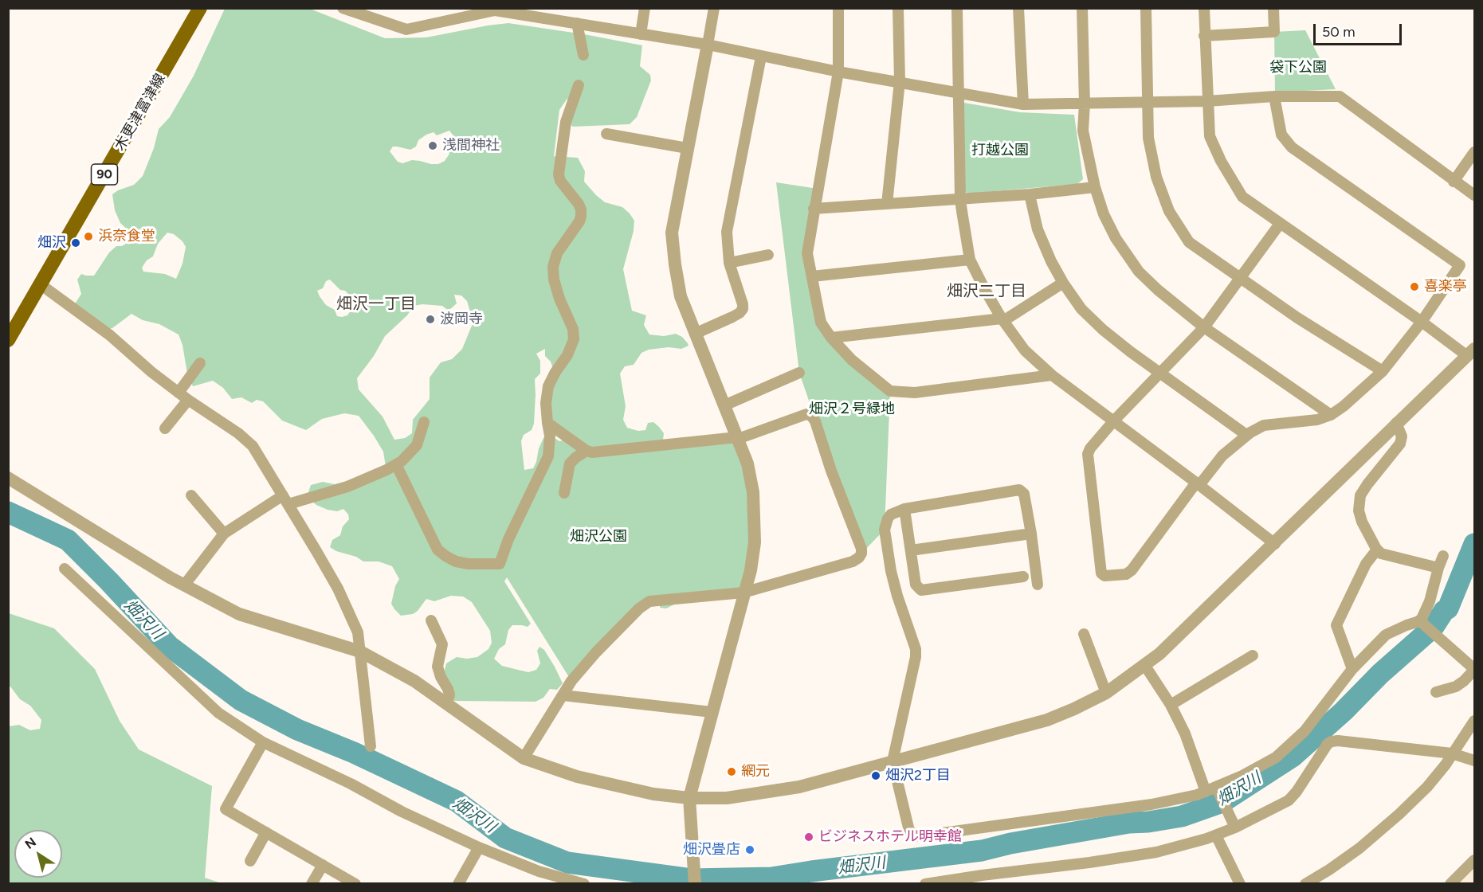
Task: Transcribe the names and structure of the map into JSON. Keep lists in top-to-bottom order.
{
  "streets": {
    "main road": ["木更津富津線", "90"]
  },
  "districts": ["畑沢二丁目", "畑沢一丁目"],
  "water": ["畑沢川"],
  "parks": [
    "袋下公園",
    "打越公園",
    "畑沢２号緑地",
    "畑沢公園"
  ],
  "places": [
    "浅間神社",
    "浜奈食堂",
    "畑沢",
    "喜楽亭",
    "波岡寺",
    "網元",
    "畑沢2丁目",
    "ビジネスホテル明幸館",
    "畑沢畳店"
  ],
  "scale_bar": "50 m",
  "north": "top left"
}
